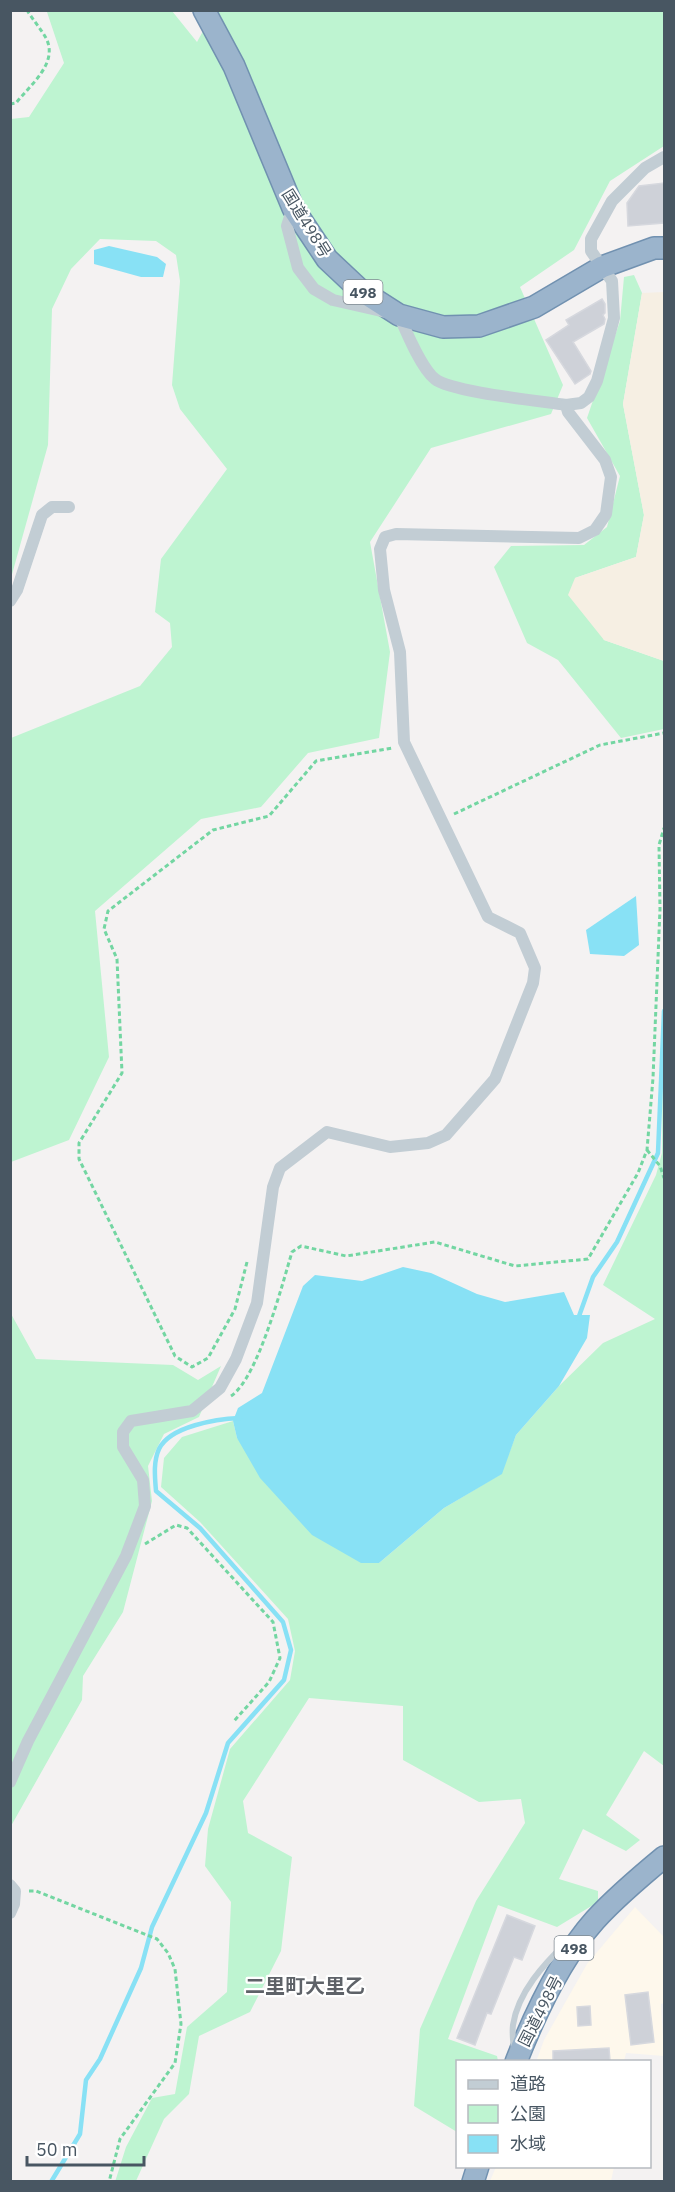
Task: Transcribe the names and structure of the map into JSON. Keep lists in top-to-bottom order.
{
  "streets": {
    "highway": ["国道498号", "498"]
  },
  "districts": ["二里町大里乙"],
  "legend": ["道路", "公園", "水域"],
  "scale_bar": "50 m"
}
